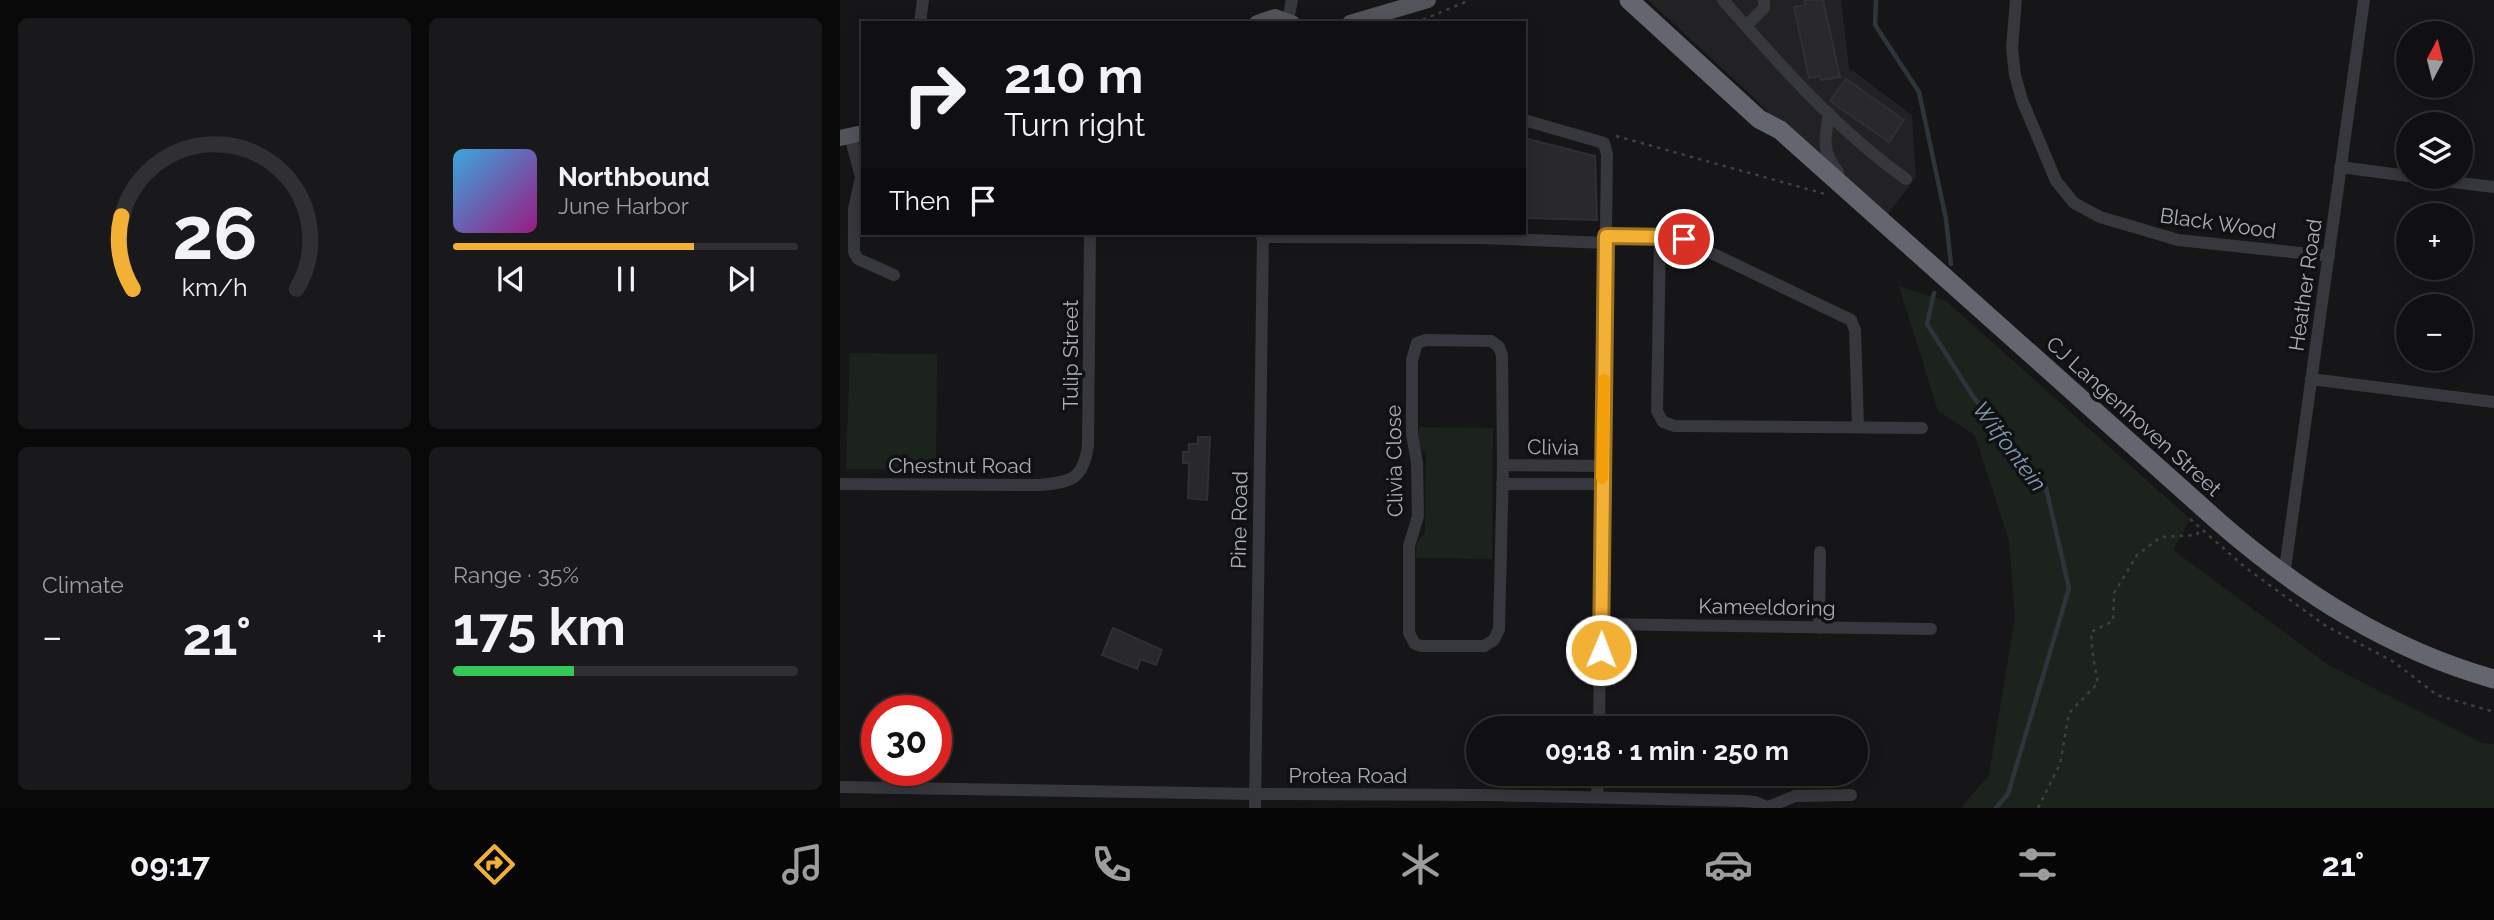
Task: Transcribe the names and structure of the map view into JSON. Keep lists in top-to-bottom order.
{
  "streets": {
    "highway": ["CJ Langenhoven Street"],
    "street": [
      "Black Wood",
      "Heather Road",
      "Tulip Street",
      "Clivia",
      "Clivia Close",
      "Chestnut Road",
      "Pine Road",
      "Kameeldoring",
      "Protea Road"
    ]
  },
  "crossings": [
    ["Black Wood", "Heather Road"],
    ["Heather Road", "CJ Langenhoven Street"],
    ["Tulip Street", "Chestnut Road"],
    ["Clivia", "Clivia Close"],
    ["Pine Road", "Protea Road"]
  ],
  "water": ["Witfontein"],
  "north": "top",
  "page": {
    "map_buttons": ["+", "−"],
    "turn": ["210 m", "Turn right"],
    "song": ["Northbound", "June Harbor"],
    "then": "Then",
    "tile": [
      "Climate",
      ["Range · 35%", "175 km"]
    ],
    "heat": ["−", "21°", "+"],
    "limit": "30",
    "trip": "09:18 · 1 min · 250 m",
    "tabs": ["09:17", "21°"],
    "gauge": ["26", "km/h"]
  }
}
